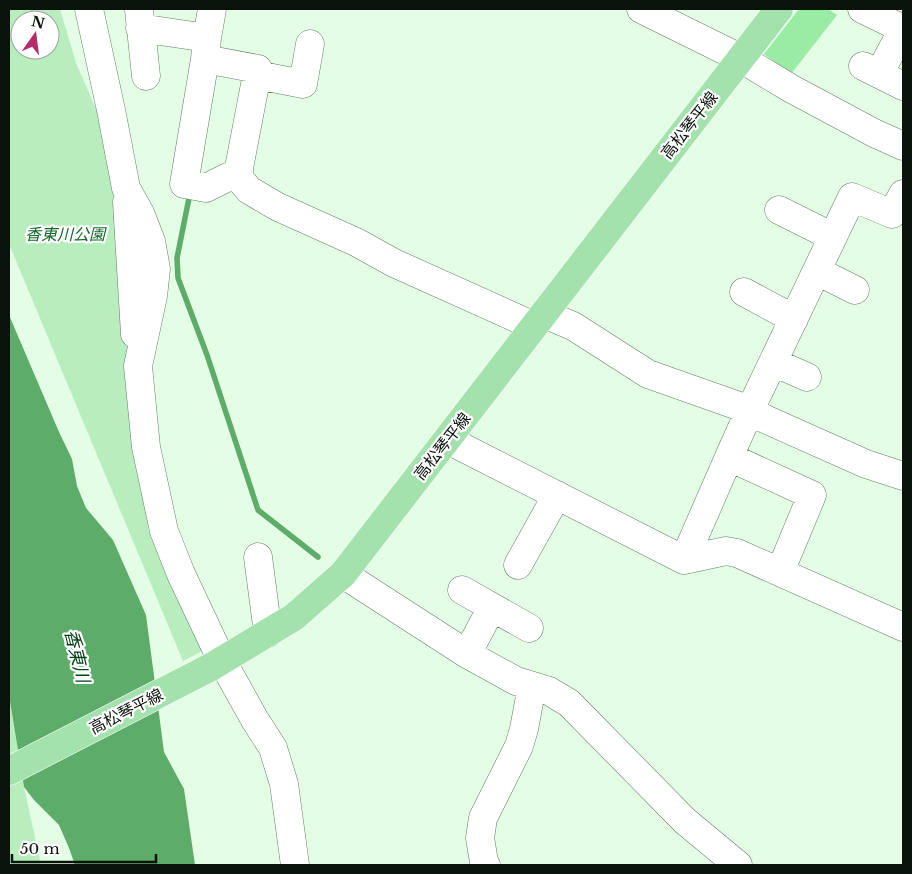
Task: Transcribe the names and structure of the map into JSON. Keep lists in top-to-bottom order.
{
  "streets": {
    "main road": ["高松琴平線"]
  },
  "water": ["香東川"],
  "parks": ["香東川公園"],
  "scale_bar": "50 m",
  "north": "top"
}
